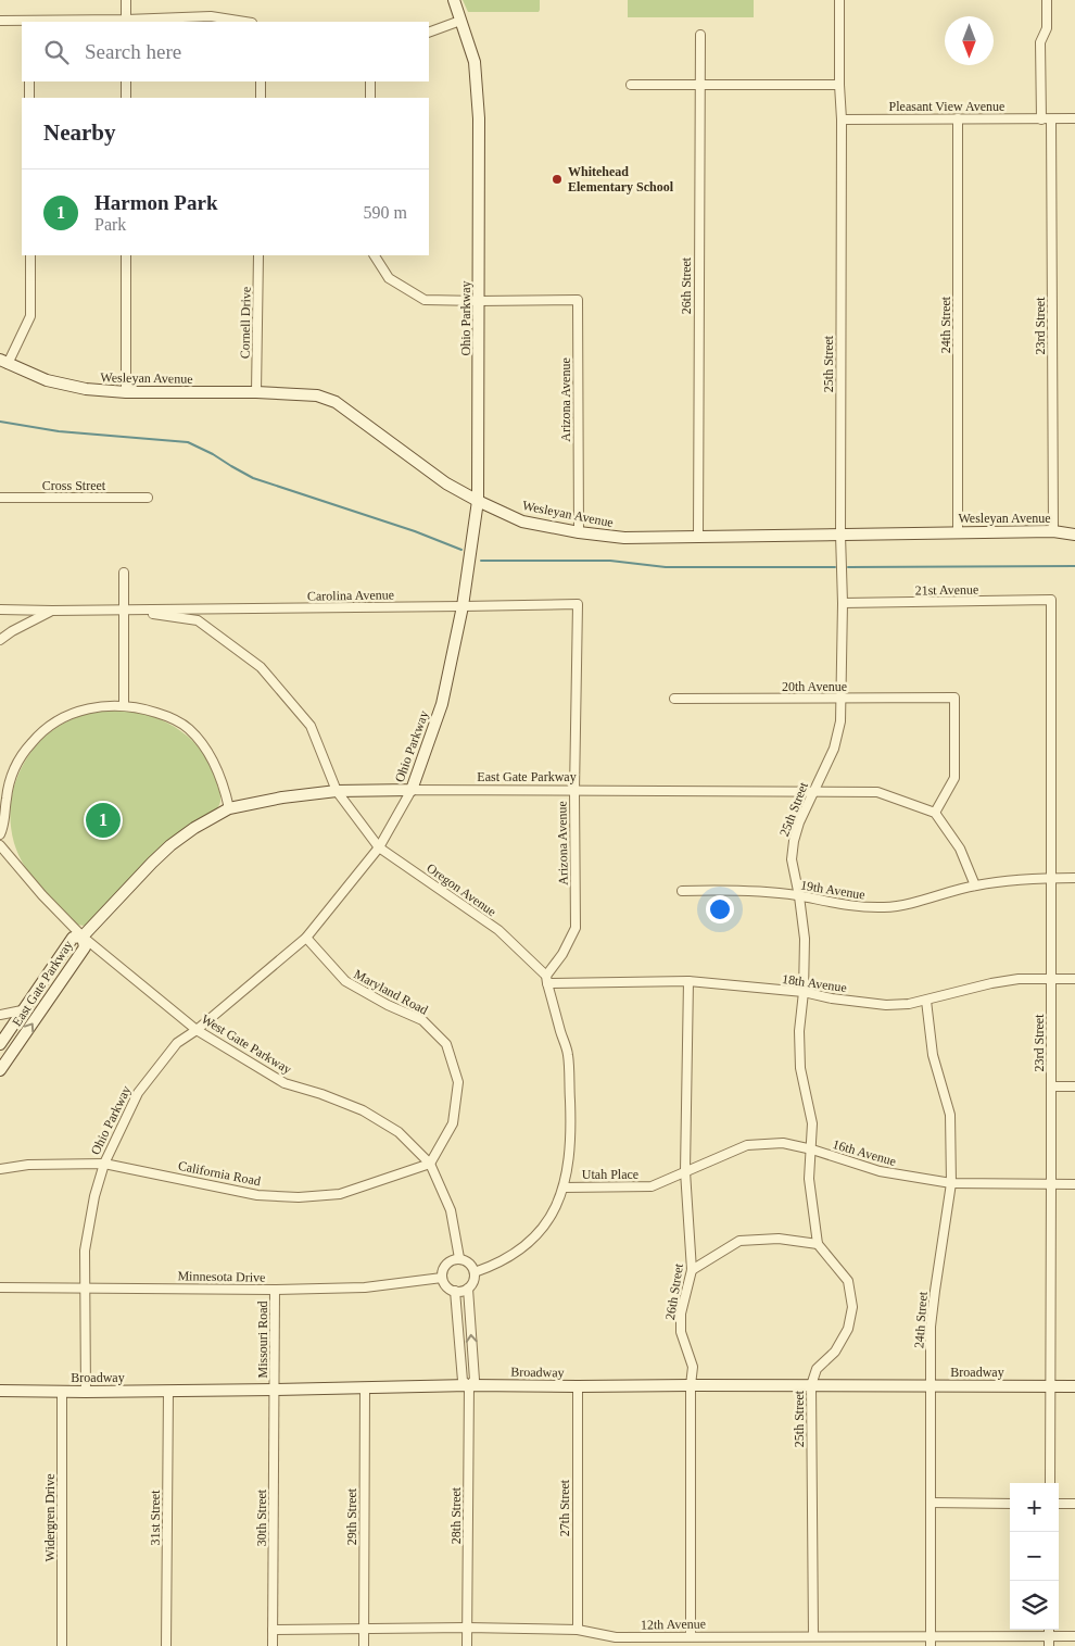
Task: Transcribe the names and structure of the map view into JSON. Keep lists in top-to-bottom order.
{
  "streets": {
    "street": [
      "Pleasant View Avenue",
      "26th Street",
      "Ohio Parkway",
      "Cornell Drive",
      "24th Street",
      "23rd Street",
      "25th Street",
      "Wesleyan Avenue",
      "Arizona Avenue",
      "Cross Street",
      "21st Avenue",
      "Carolina Avenue",
      "20th Avenue",
      "East Gate Parkway",
      "Oregon Avenue",
      "19th Avenue",
      "18th Avenue",
      "Maryland Road",
      "West Gate Parkway",
      "16th Avenue",
      "California Road",
      "Utah Place",
      "Minnesota Drive",
      "Missouri Road",
      "Broadway",
      "27th Street",
      "28th Street",
      "29th Street",
      "Widergren Drive",
      "31st Street",
      "30th Street",
      "12th Avenue"
    ]
  },
  "crossings": [
    ["Pleasant View Avenue", "24th Street"],
    ["Pleasant View Avenue", "23rd Street"],
    ["Pleasant View Avenue", "25th Street"],
    ["26th Street", "25th Street"],
    ["26th Street", "Wesleyan Avenue"],
    ["26th Street", "18th Avenue"],
    ["26th Street", "16th Avenue"],
    ["26th Street", "Utah Place"],
    ["26th Street", "Broadway"],
    ["26th Street", "12th Avenue"],
    ["Ohio Parkway", "Wesleyan Avenue"],
    ["Ohio Parkway", "Arizona Avenue"],
    ["Ohio Parkway", "Carolina Avenue"],
    ["Ohio Parkway", "East Gate Parkway"],
    ["Ohio Parkway", "Oregon Avenue"],
    ["Ohio Parkway", "Maryland Road"],
    ["Ohio Parkway", "West Gate Parkway"],
    ["Ohio Parkway", "California Road"],
    ["Ohio Parkway", "Minnesota Drive"],
    ["Ohio Parkway", "Broadway"],
    ["Cornell Drive", "Wesleyan Avenue"],
    ["24th Street", "Wesleyan Avenue"],
    ["24th Street", "18th Avenue"],
    ["24th Street", "16th Avenue"],
    ["24th Street", "Broadway"],
    ["24th Street", "12th Avenue"],
    ["23rd Street", "Wesleyan Avenue"],
    ["23rd Street", "21st Avenue"],
    ["23rd Street", "19th Avenue"],
    ["23rd Street", "18th Avenue"],
    ["23rd Street", "16th Avenue"],
    ["23rd Street", "Broadway"],
    ["25th Street", "Wesleyan Avenue"],
    ["25th Street", "21st Avenue"],
    ["25th Street", "20th Avenue"],
    ["25th Street", "East Gate Parkway"],
    ["25th Street", "19th Avenue"],
    ["25th Street", "18th Avenue"],
    ["25th Street", "16th Avenue"],
    ["25th Street", "Broadway"],
    ["25th Street", "12th Avenue"],
    ["Wesleyan Avenue", "Arizona Avenue"],
    ["Arizona Avenue", "Carolina Avenue"],
    ["Arizona Avenue", "East Gate Parkway"],
    ["Arizona Avenue", "Oregon Avenue"],
    ["Arizona Avenue", "18th Avenue"],
    ["Carolina Avenue", "Oregon Avenue"],
    ["20th Avenue", "East Gate Parkway"],
    ["East Gate Parkway", "Oregon Avenue"],
    ["East Gate Parkway", "West Gate Parkway"],
    ["Oregon Avenue", "18th Avenue"],
    ["Maryland Road", "West Gate Parkway"],
    ["Maryland Road", "California Road"],
    ["West Gate Parkway", "California Road"],
    ["West Gate Parkway", "Minnesota Drive"],
    ["16th Avenue", "Utah Place"],
    ["Minnesota Drive", "Missouri Road"],
    ["Missouri Road", "Broadway"],
    ["Missouri Road", "30th Street"],
    ["Broadway", "27th Street"],
    ["Broadway", "28th Street"],
    ["Broadway", "29th Street"],
    ["Broadway", "Widergren Drive"],
    ["Broadway", "31st Street"],
    ["Broadway", "30th Street"],
    ["27th Street", "12th Avenue"],
    ["28th Street", "12th Avenue"],
    ["29th Street", "12th Avenue"],
    ["30th Street", "12th Avenue"]
  ],
  "places": ["Whitehead Elementary School"],
  "north": "bottom",
  "page": {
    "search": "Search here",
    "heading": "Nearby",
    "list": [
      {
        "mark": "1",
        "name": "Harmon Park",
        "note": "Park",
        "value": "590 m"
      }
    ],
    "pins": "1",
    "map_buttons": ["+", "−"]
  }
}
